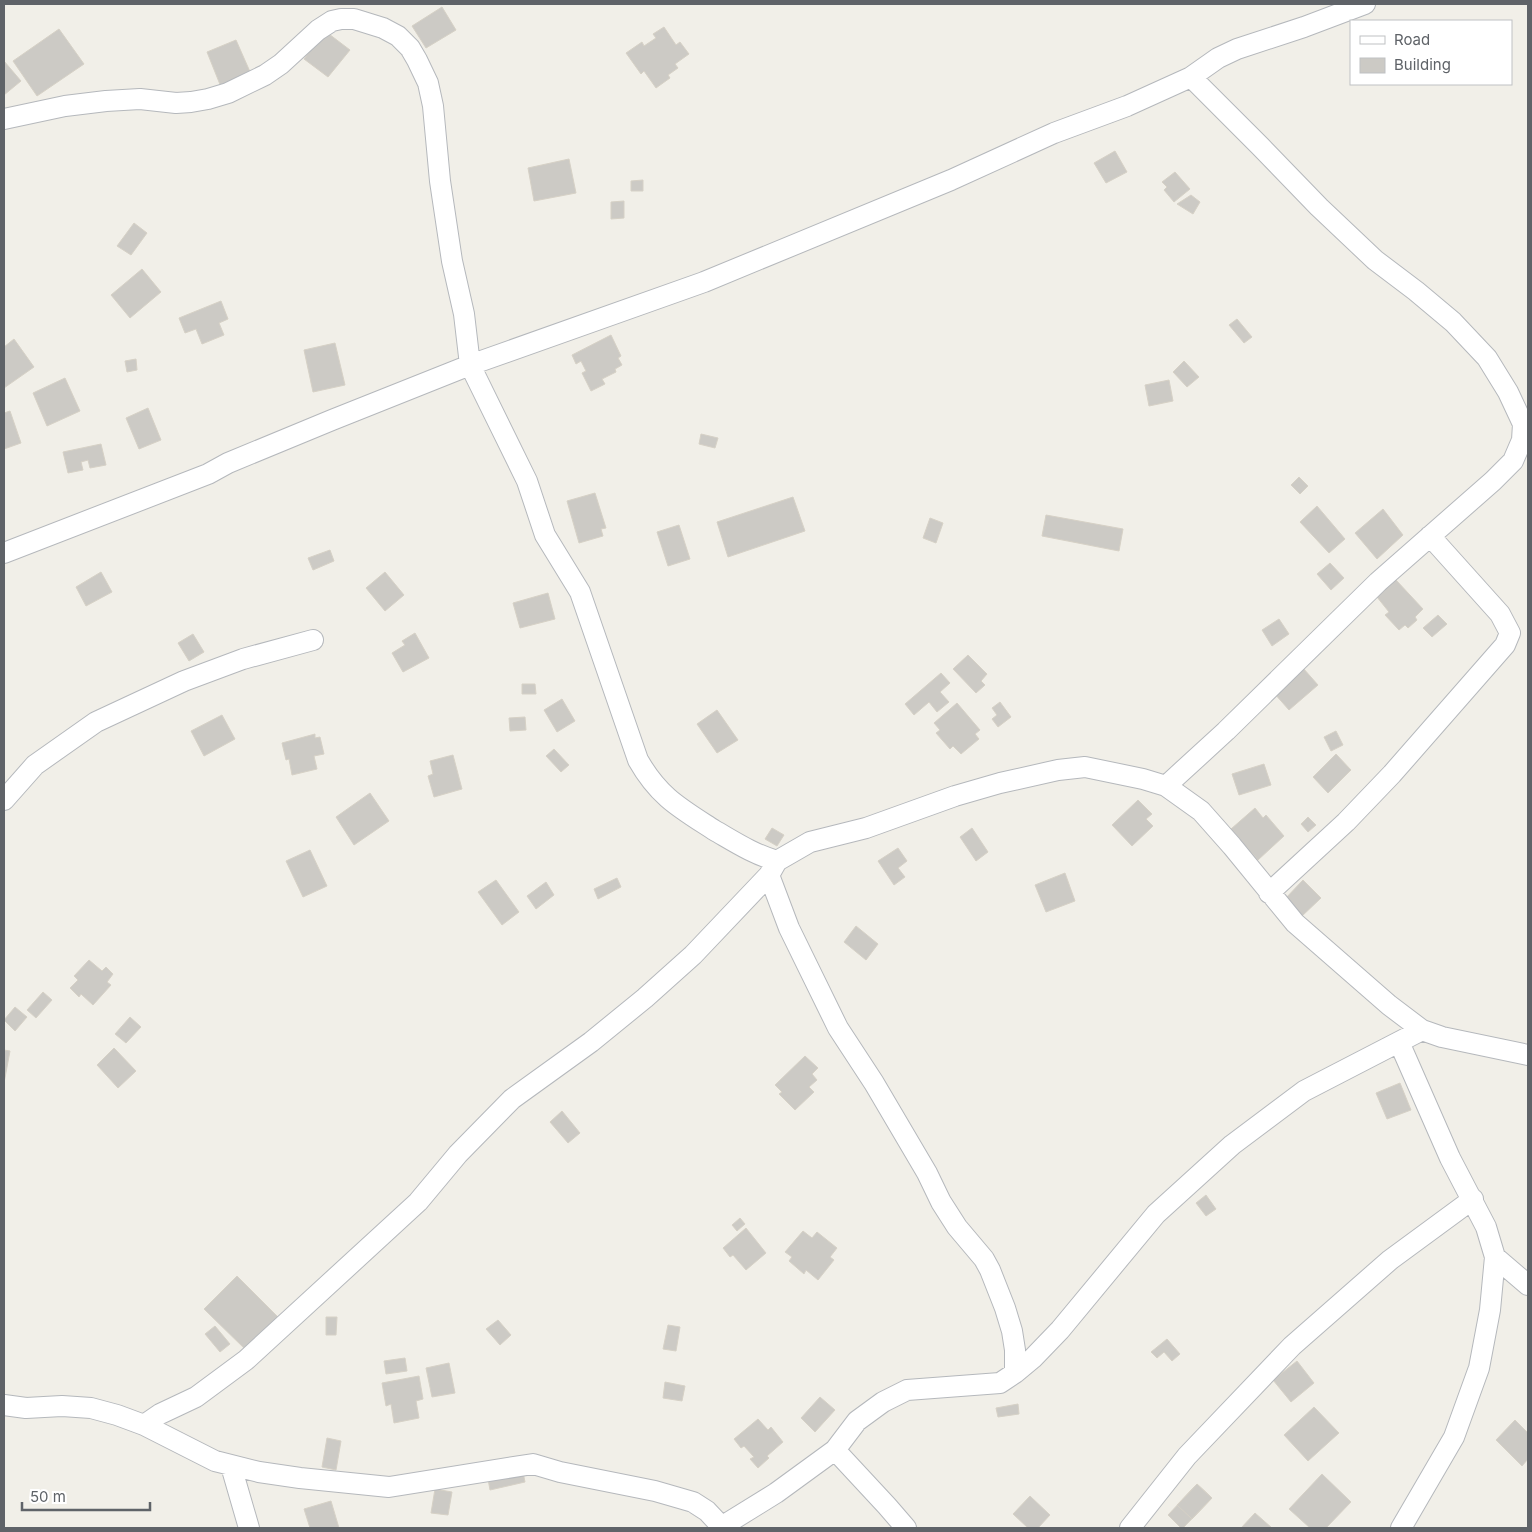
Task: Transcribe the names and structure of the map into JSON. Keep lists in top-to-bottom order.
{
  "legend": ["Road", "Building"],
  "scale_bar": "50 m"
}
